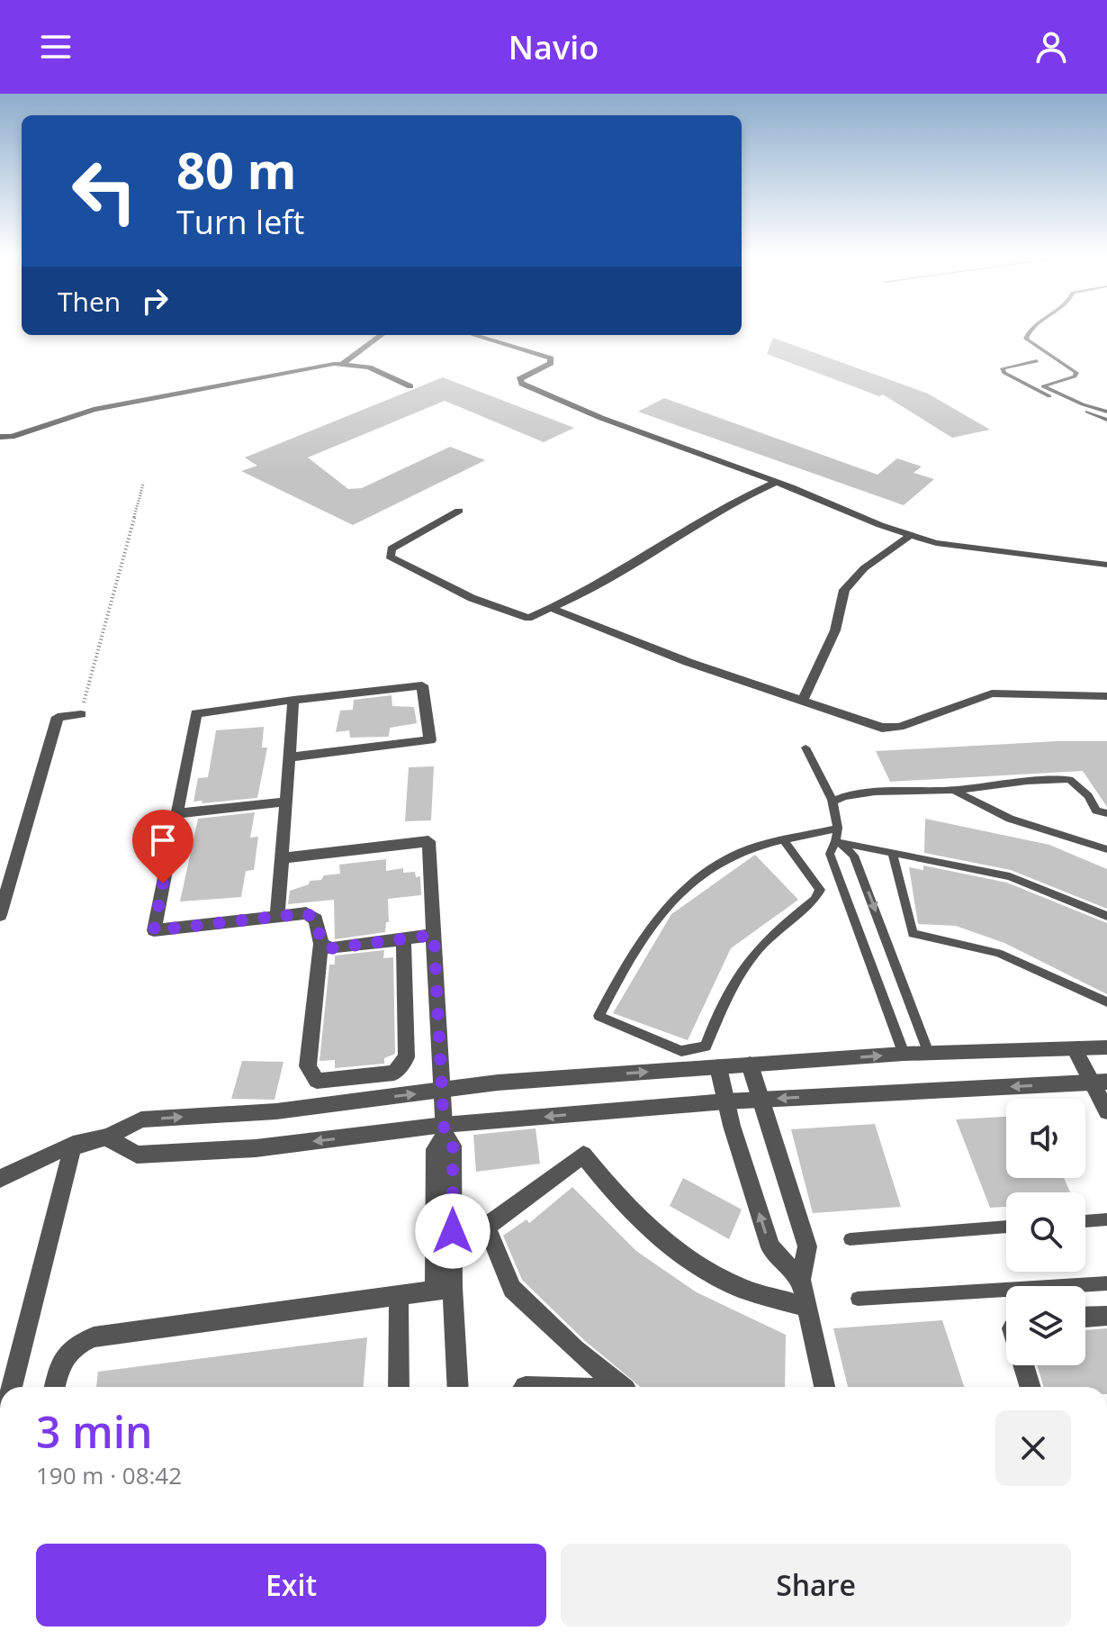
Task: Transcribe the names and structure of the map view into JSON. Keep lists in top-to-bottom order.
{
  "page": {
    "header": "Navio",
    "turn": ["80 m", "Turn left"],
    "then": "Then",
    "heading": ["3 min", "190 m · 08:42"],
    "buttons": ["Exit", "Share"]
  }
}
